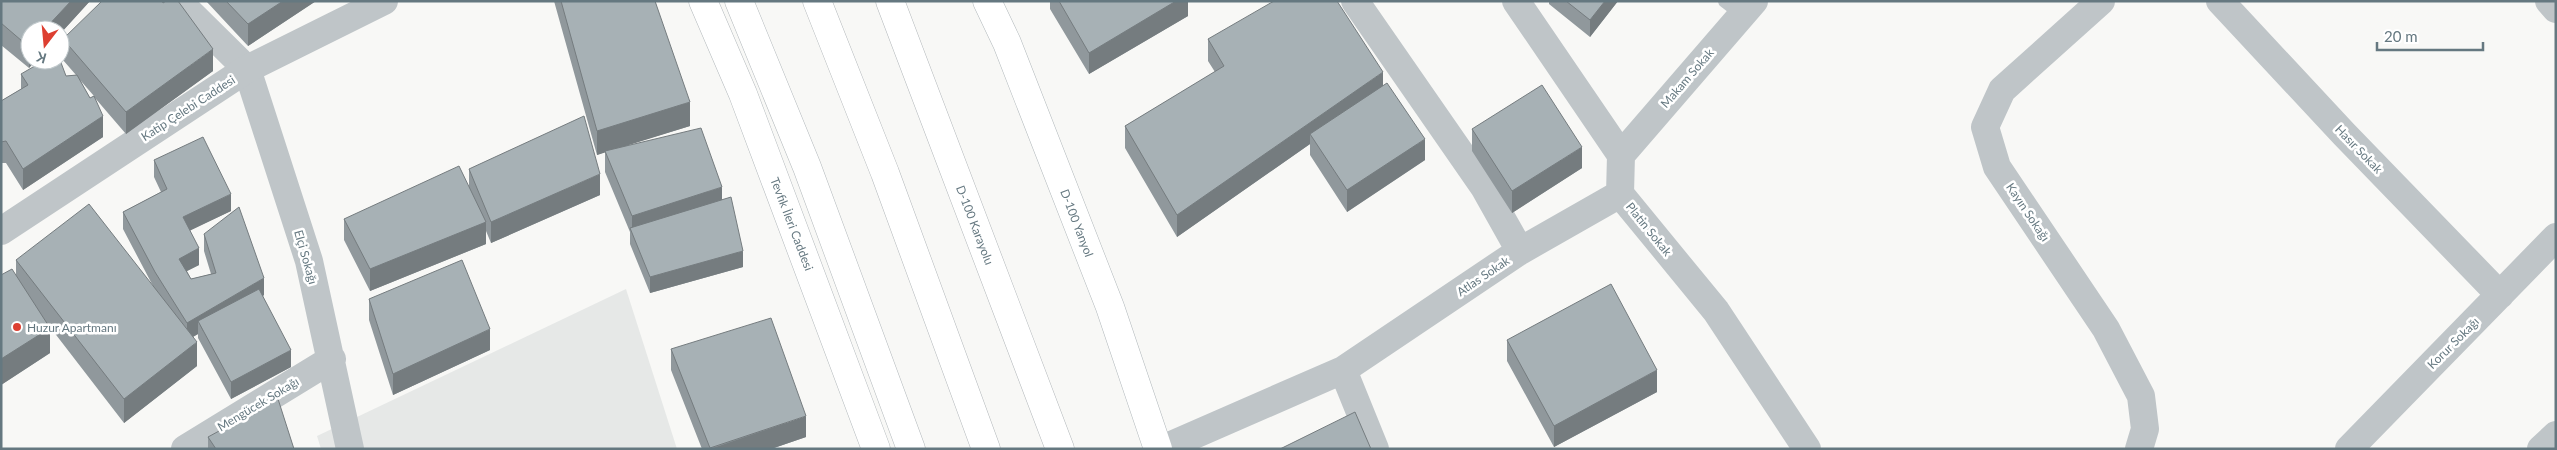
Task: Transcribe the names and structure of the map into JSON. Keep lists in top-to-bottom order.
{
  "streets": {
    "main road": ["D-100 Yanyol", "Tevfik İleri Caddesi", "D-100 Karayolu"],
    "street": [
      "Makam Sokak",
      "Katip Çelebi Caddesi",
      "Hasır Sokak",
      "Kayın Sokağı",
      "Platin Sokak",
      "Elçi Sokağı",
      "Atlas Sokak",
      "Korur Sokağı",
      "Mengücek Sokağı"
    ]
  },
  "crossings": [
    ["Makam Sokak", "Platin Sokak"],
    ["Katip Çelebi Caddesi", "Elçi Sokağı"],
    ["Hasır Sokak", "Korur Sokağı"],
    ["D-100 Yanyol", "Atlas Sokak"],
    ["Elçi Sokağı", "Mengücek Sokağı"]
  ],
  "places": ["Huzur Apartmanı"],
  "scale_bar": "20 m",
  "north": "bottom"
}
